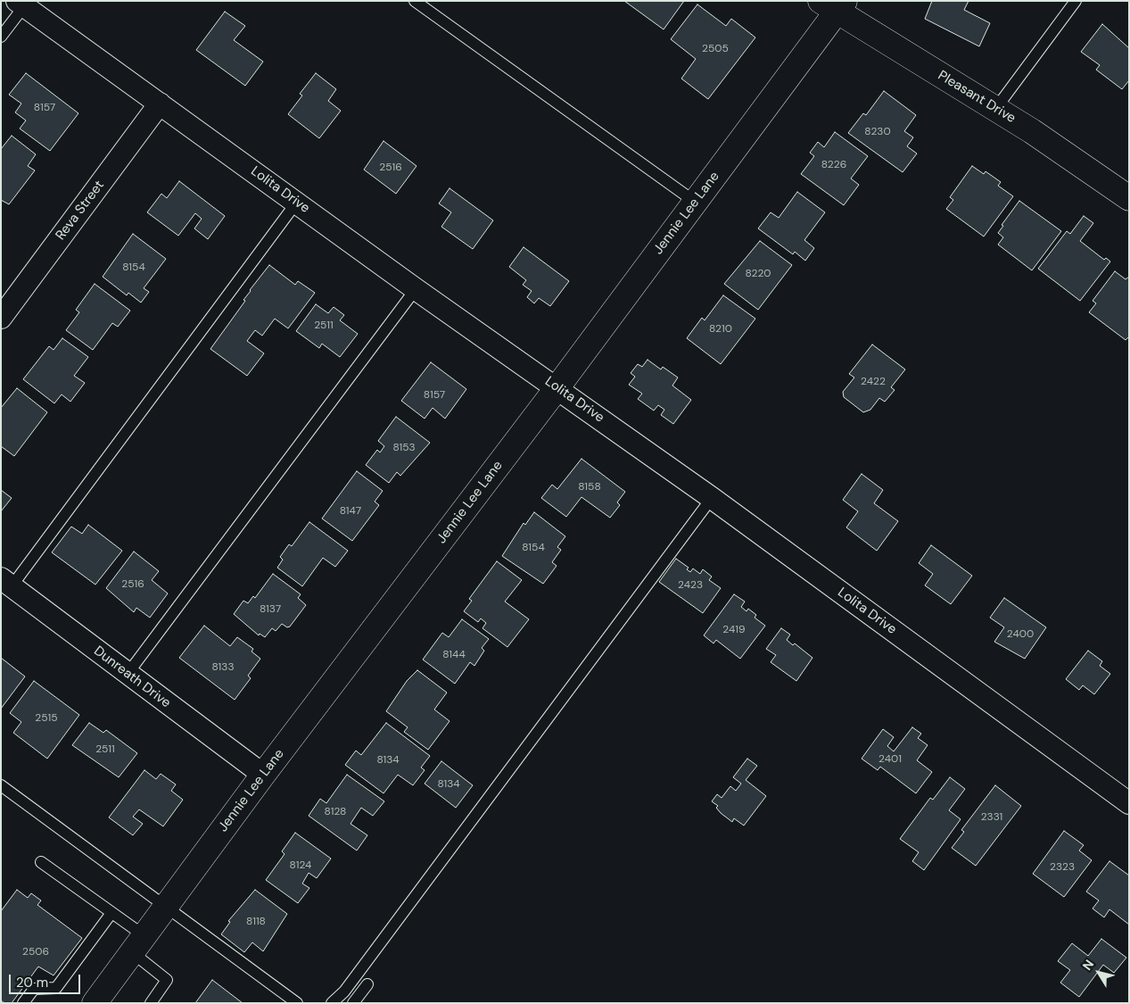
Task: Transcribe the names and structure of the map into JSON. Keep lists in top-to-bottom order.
{
  "streets": {
    "street": [
      "Pleasant Drive",
      "Lolita Drive",
      "Reva Street",
      "Jennie Lee Lane",
      "Dunreath Drive"
    ]
  },
  "crossings": [
    ["Pleasant Drive", "Jennie Lee Lane"],
    ["Lolita Drive", "Reva Street"],
    ["Lolita Drive", "Jennie Lee Lane"],
    ["Jennie Lee Lane", "Dunreath Drive"]
  ],
  "house_numbers": [
    "2505",
    "8157",
    "8230",
    "8226",
    "2516",
    "8154",
    "8220",
    "2511",
    "8210",
    "2422",
    "8157",
    "8153",
    "8158",
    "8147",
    "8154",
    "2516",
    "2423",
    "8137",
    "2419",
    "2400",
    "8144",
    "8133",
    "2515",
    "2511",
    "2401",
    "8134",
    "8134",
    "8128",
    "2331",
    "8124",
    "2323",
    "8118",
    "2506"
  ],
  "scale_bar": "20 m",
  "north": "top left"
}
